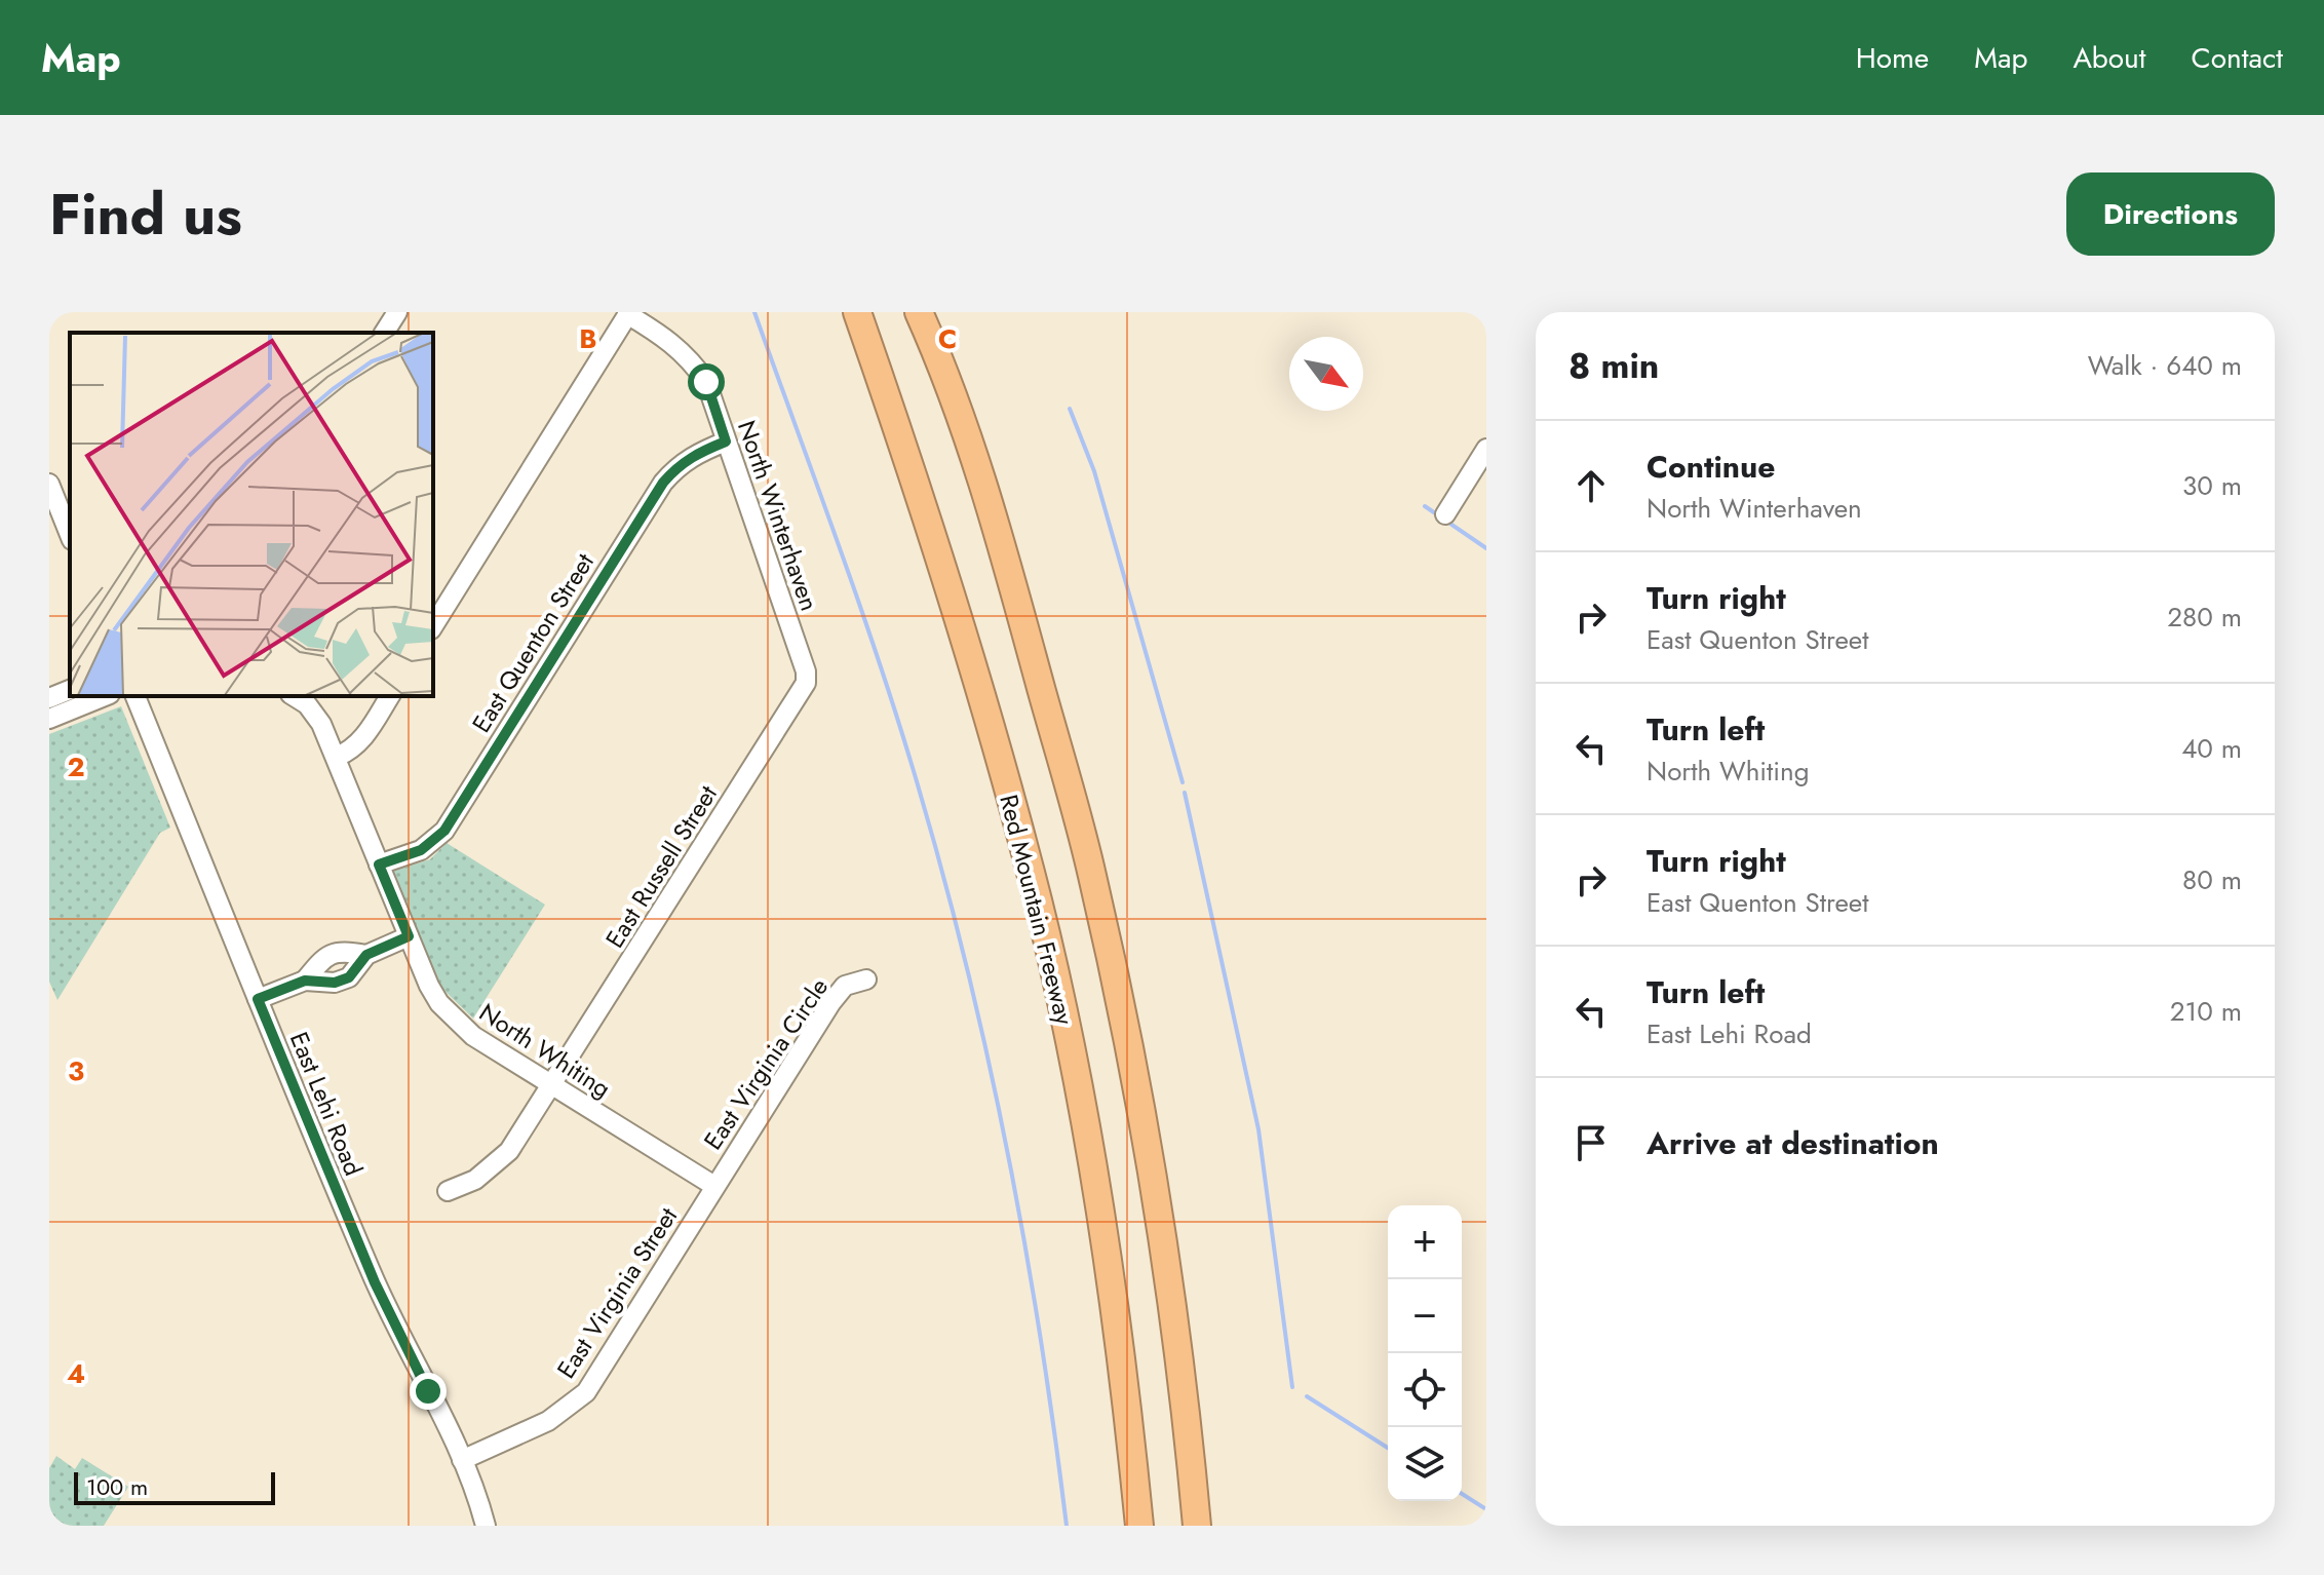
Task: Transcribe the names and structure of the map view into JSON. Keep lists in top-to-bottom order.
{
  "streets": {
    "highway": ["Red Mountain Freeway"],
    "street": [
      "North Winterhaven",
      "East Quenton Street",
      "East Russell Street",
      "North Whiting",
      "East Virginia Circle",
      "East Lehi Road",
      "East Virginia Street"
    ]
  },
  "crossings": [
    ["North Winterhaven", "East Quenton Street"],
    ["North Winterhaven", "East Russell Street"],
    ["East Quenton Street", "North Whiting"],
    ["East Russell Street", "North Whiting"],
    ["North Whiting", "East Virginia Circle"],
    ["North Whiting", "East Virginia Street"],
    ["East Virginia Circle", "East Virginia Street"],
    ["East Lehi Road", "East Virginia Street"]
  ],
  "scale_bar": "100 m",
  "north": "bottom right",
  "page": {
    "header": "Map",
    "nav": [
      "Home",
      "Map",
      "About",
      "Contact"
    ],
    "title": "Find us",
    "buttons": "Directions",
    "heading": ["8 min", "Walk · 640 m"],
    "list": [
      ["Continue", "North Winterhaven", "30 m"],
      ["Turn right", "East Quenton Street", "280 m"],
      ["Turn left", "North Whiting", "40 m"],
      ["Turn right", "East Quenton Street", "80 m"],
      ["Turn left", "East Lehi Road", "210 m"],
      "Arrive at destination"
    ],
    "map_buttons": ["+", "−"],
    "scale": "100 m"
  },
  "grid": {
    "columns": ["B", "C"],
    "rows": ["2", "3", "4"]
  }
}
